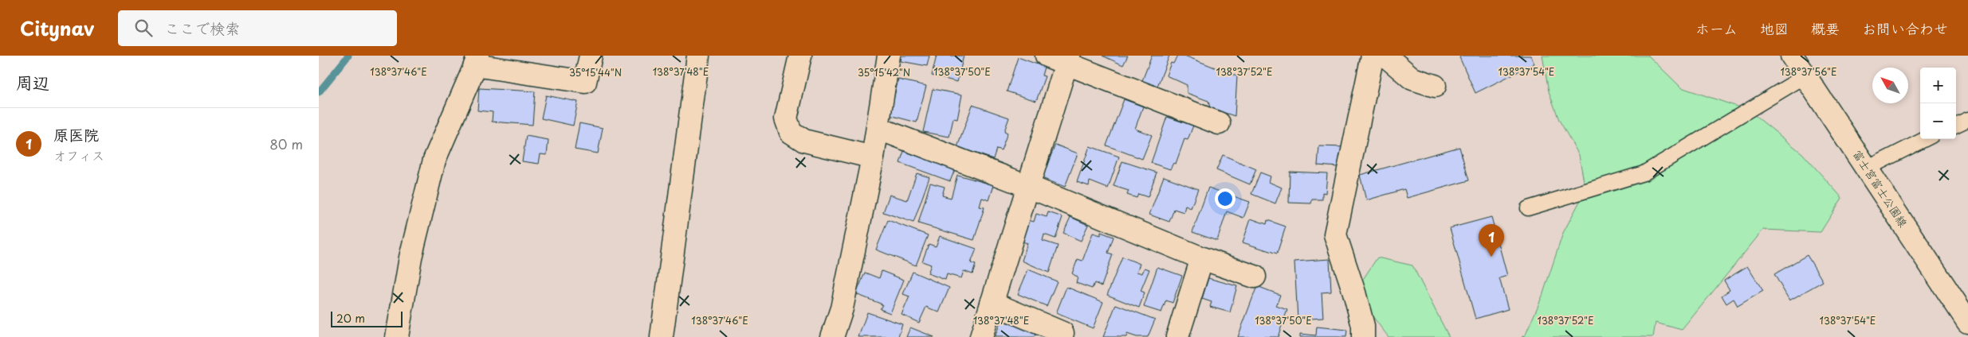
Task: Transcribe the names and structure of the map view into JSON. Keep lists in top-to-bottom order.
{
  "streets": {
    "street": ["富士宮富士公園線"]
  },
  "scale_bar": "20 m",
  "north": "top left",
  "page": {
    "header": "Citynav",
    "search": "ここで検索",
    "nav": [
      "ホーム",
      "地図",
      "概要",
      "お問い合わせ"
    ],
    "heading": "周辺",
    "map_buttons": ["+", "−"],
    "list": [
      {
        "mark": "1",
        "name": "原医院",
        "note": "オフィス",
        "value": "80 m"
      }
    ],
    "pins": "1",
    "scale": "20 m"
  },
  "coordinates": [
    "138°37'48\"E",
    "138°37'54\"E",
    "138°37'56\"E",
    "138°37'46\"E",
    "138°37'50\"E",
    "138°37'52\"E",
    "35°15'44\"N",
    "35°15'42\"N"
  ]
}
